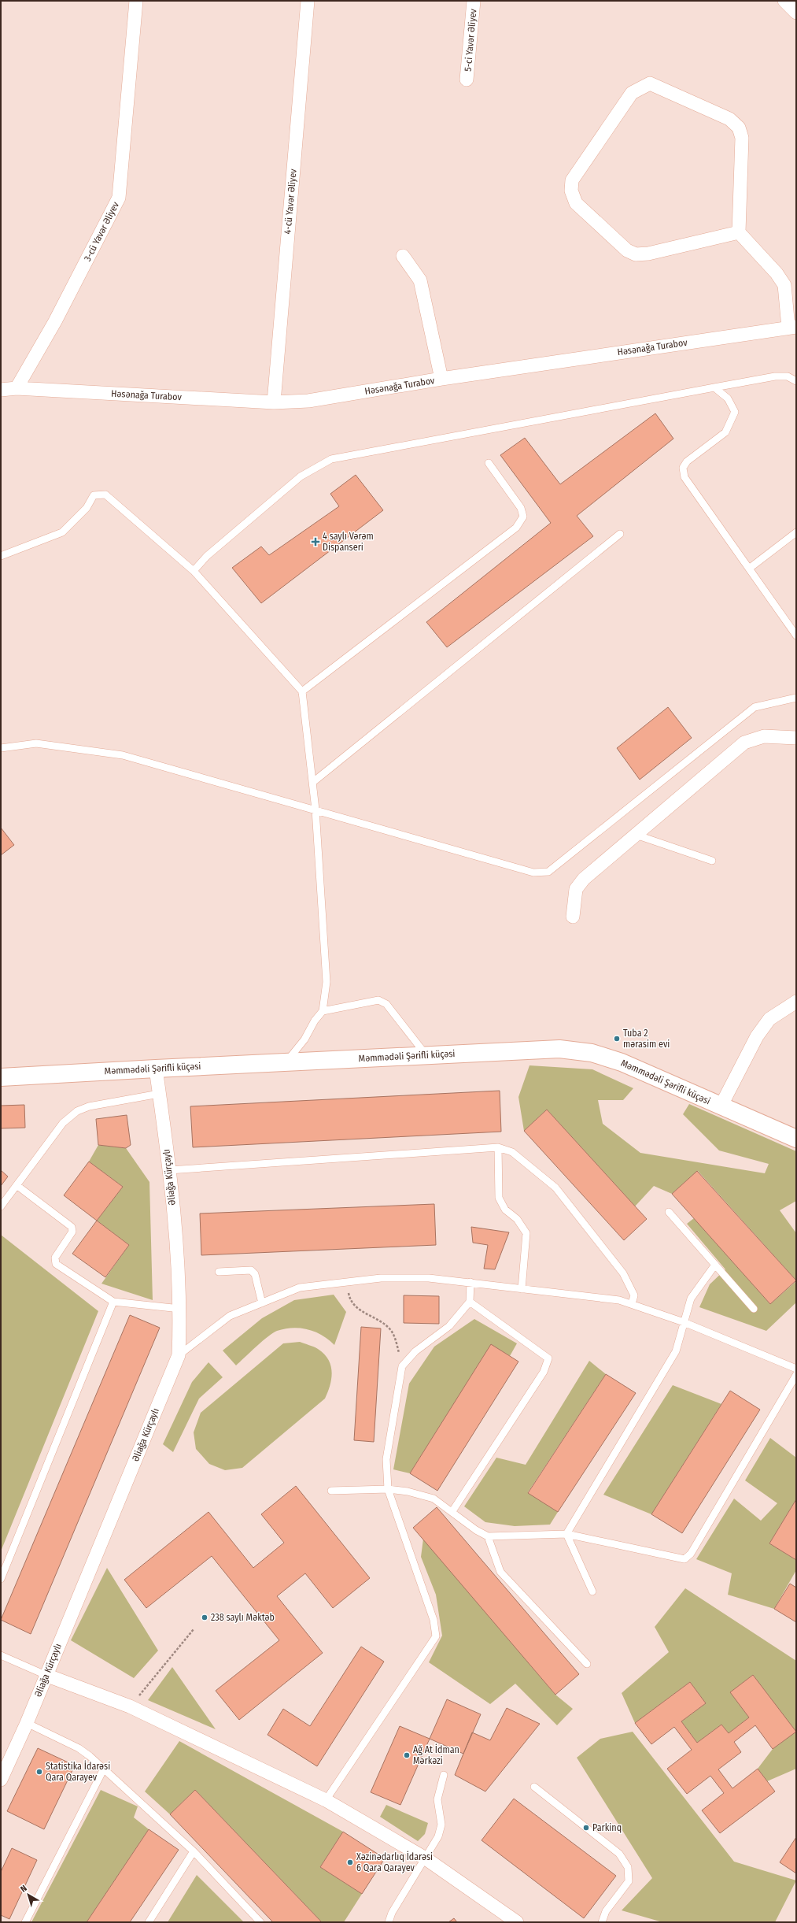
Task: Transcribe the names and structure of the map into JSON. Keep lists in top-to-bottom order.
{
  "streets": {
    "street": [
      "5-ci Yavər Əliyev",
      "4-cü Yavər Əliyev",
      "3-cü Yavər Əliyev",
      "Həsənağa Turabov",
      "Məmmədəli Şərifli küçəsi",
      "Əliağa Kürçaylı"
    ]
  },
  "crossings": [
    ["4-cü Yavər Əliyev", "Həsənağa Turabov"],
    ["3-cü Yavər Əliyev", "Həsənağa Turabov"],
    ["Məmmədəli Şərifli küçəsi", "Əliağa Kürçaylı"]
  ],
  "places": {
    "health": ["4 saylı Vərəm Dispanseri"],
    "other": [
      "Tuba 2 mərasim evi",
      "238 saylı Məktəb",
      "Ağ At İdman Mərkəzi",
      "Statistika İdarəsi Qara Qarayev",
      "Parkinq",
      "Xəzinədarlıq İdarəsi 6 Qara Qarayev"
    ]
  },
  "north": "top left"
}
